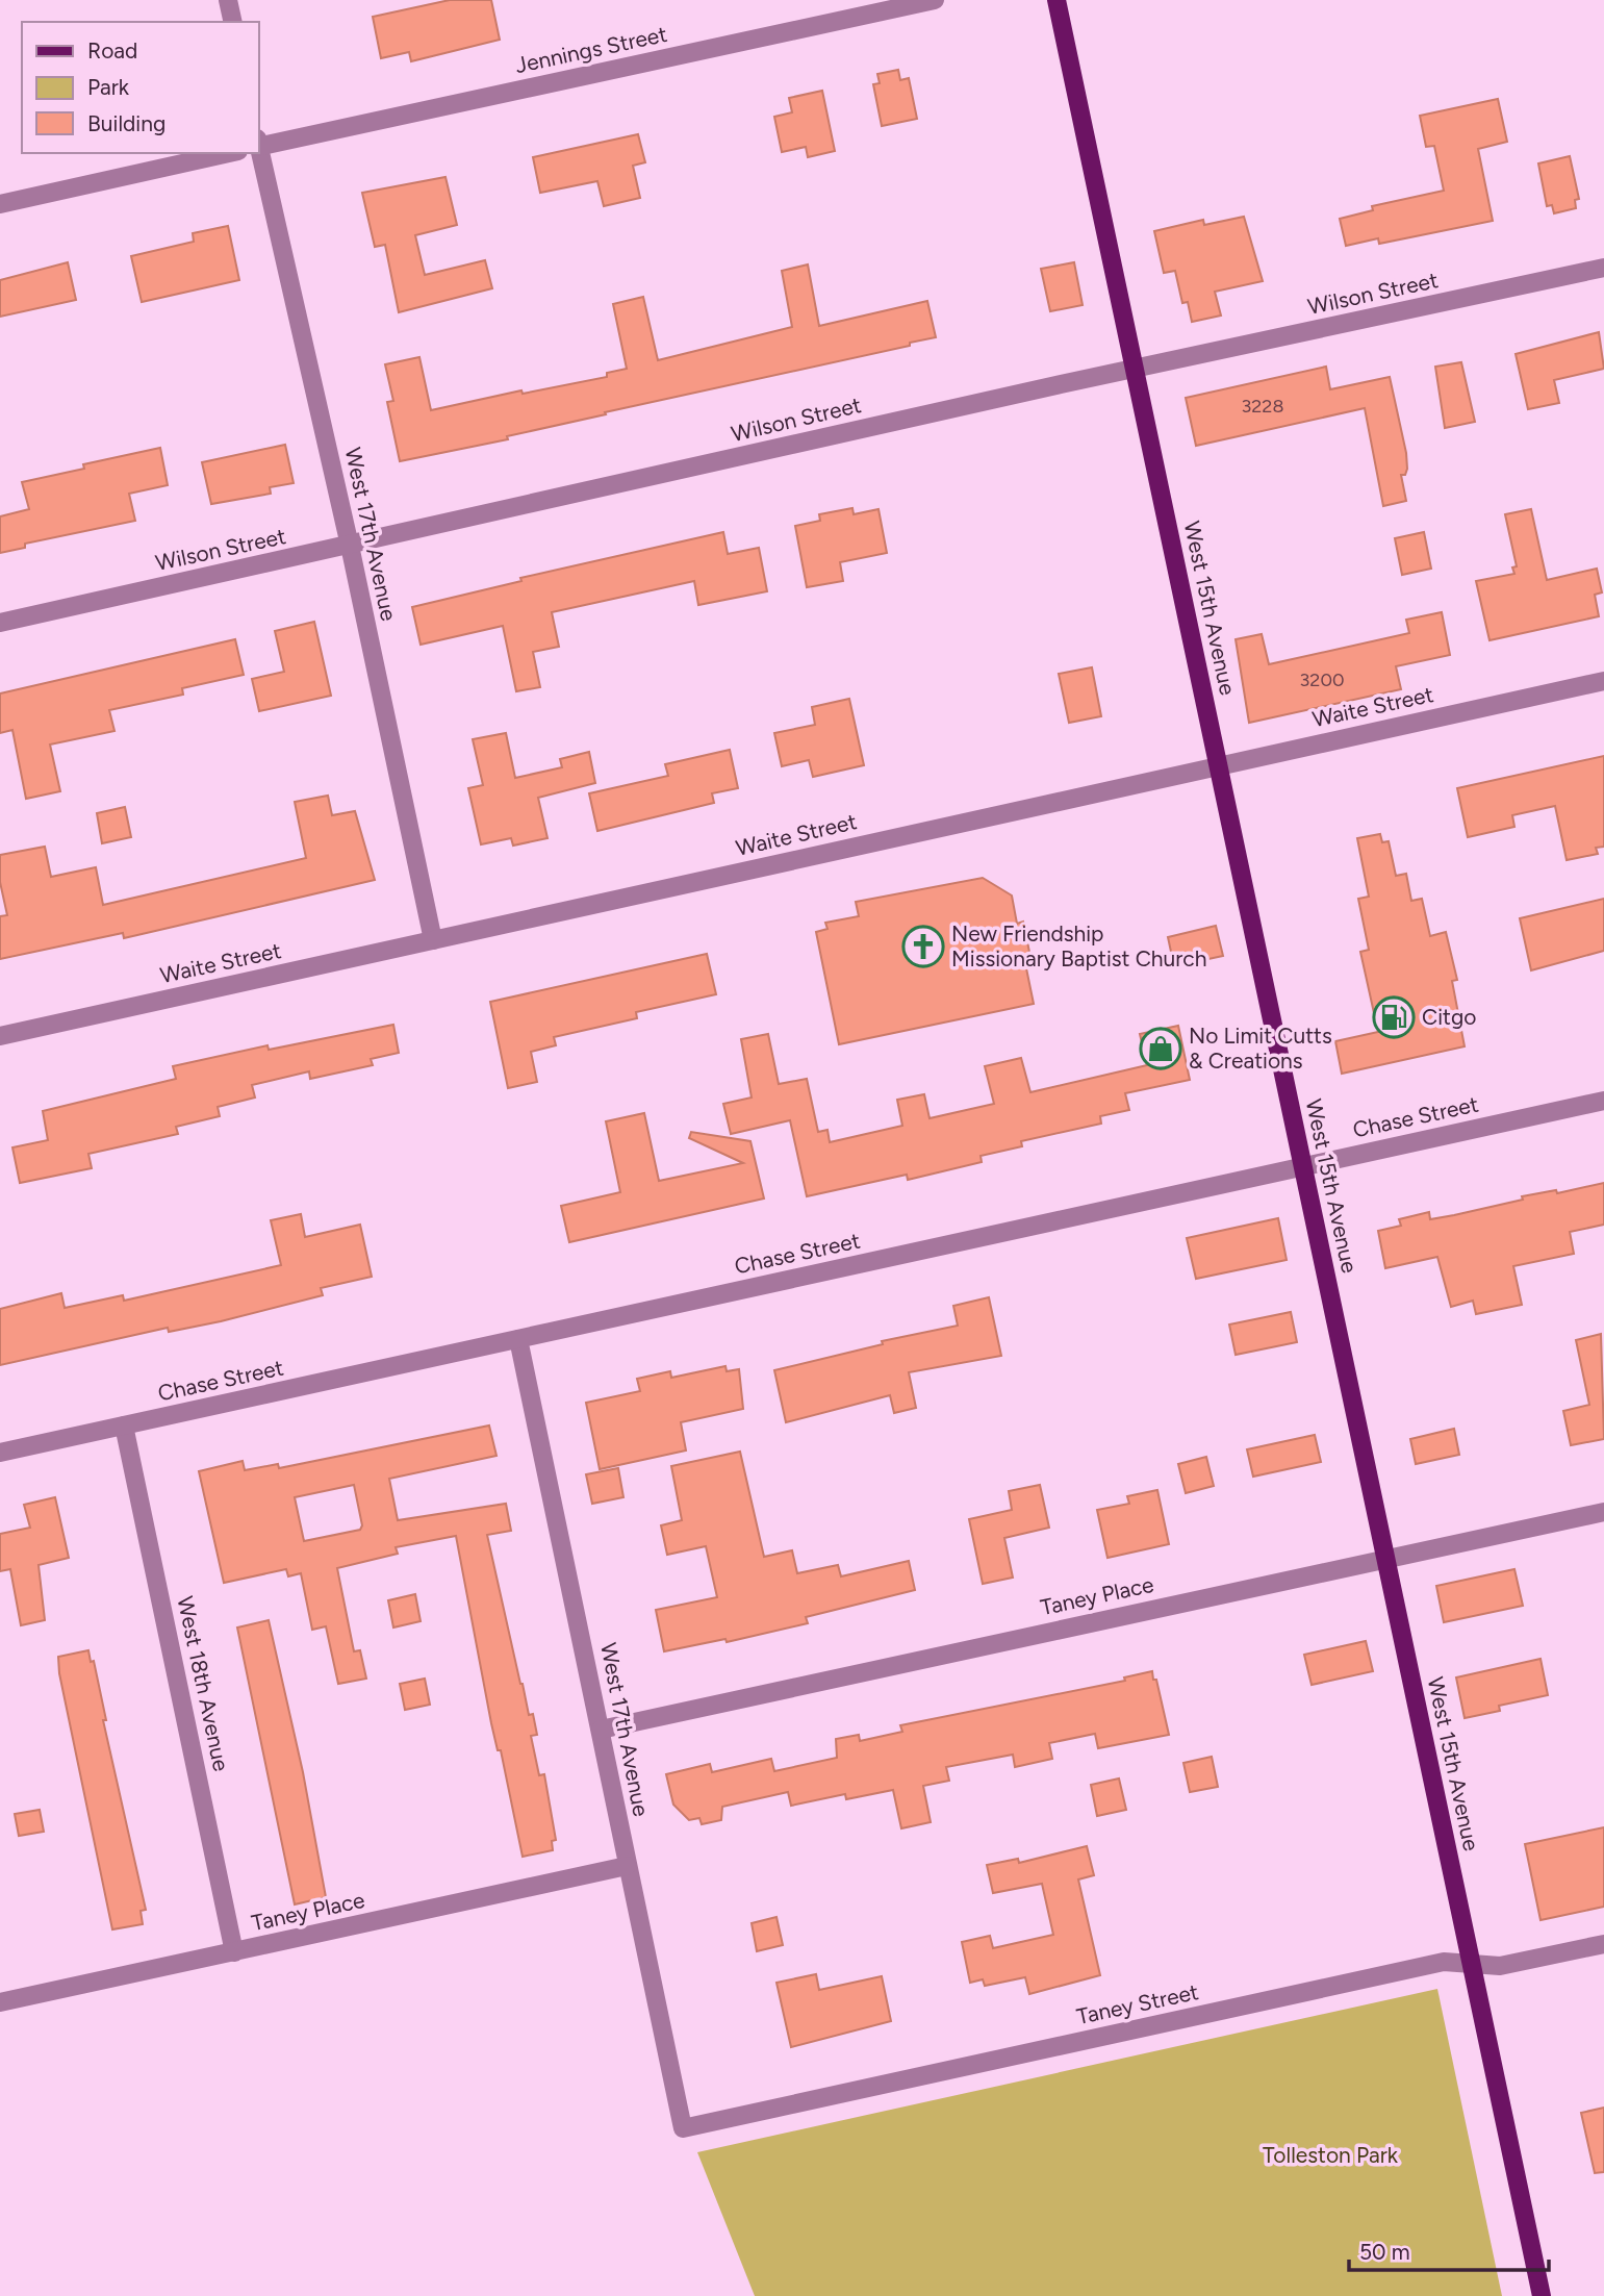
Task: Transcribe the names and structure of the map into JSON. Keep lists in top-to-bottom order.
{
  "streets": {
    "main road": ["West 15th Avenue"],
    "street": [
      "Jennings Street",
      "Wilson Street",
      "West 17th Avenue",
      "Waite Street",
      "Chase Street",
      "Taney Place",
      "West 18th Avenue",
      "Taney Street"
    ]
  },
  "crossings": [
    ["Wilson Street", "West 17th Avenue"],
    ["Wilson Street", "West 15th Avenue"],
    ["West 17th Avenue", "Waite Street"],
    ["West 17th Avenue", "Chase Street"],
    ["West 17th Avenue", "Taney Place"],
    ["West 17th Avenue", "Taney Street"],
    ["West 15th Avenue", "Waite Street"],
    ["West 15th Avenue", "Chase Street"],
    ["West 15th Avenue", "Taney Place"],
    ["West 15th Avenue", "Taney Street"],
    ["Chase Street", "West 18th Avenue"],
    ["Taney Place", "West 18th Avenue"]
  ],
  "parks": ["Tolleston Park"],
  "places": {
    "church": ["New Friendship Missionary Baptist Church"],
    "fuel station": ["Citgo"],
    "shop": ["No Limit Cutts & Creations"]
  },
  "house_numbers": ["3228", "3200"],
  "legend": ["Road", "Park", "Building"],
  "scale_bar": "50 m"
}
